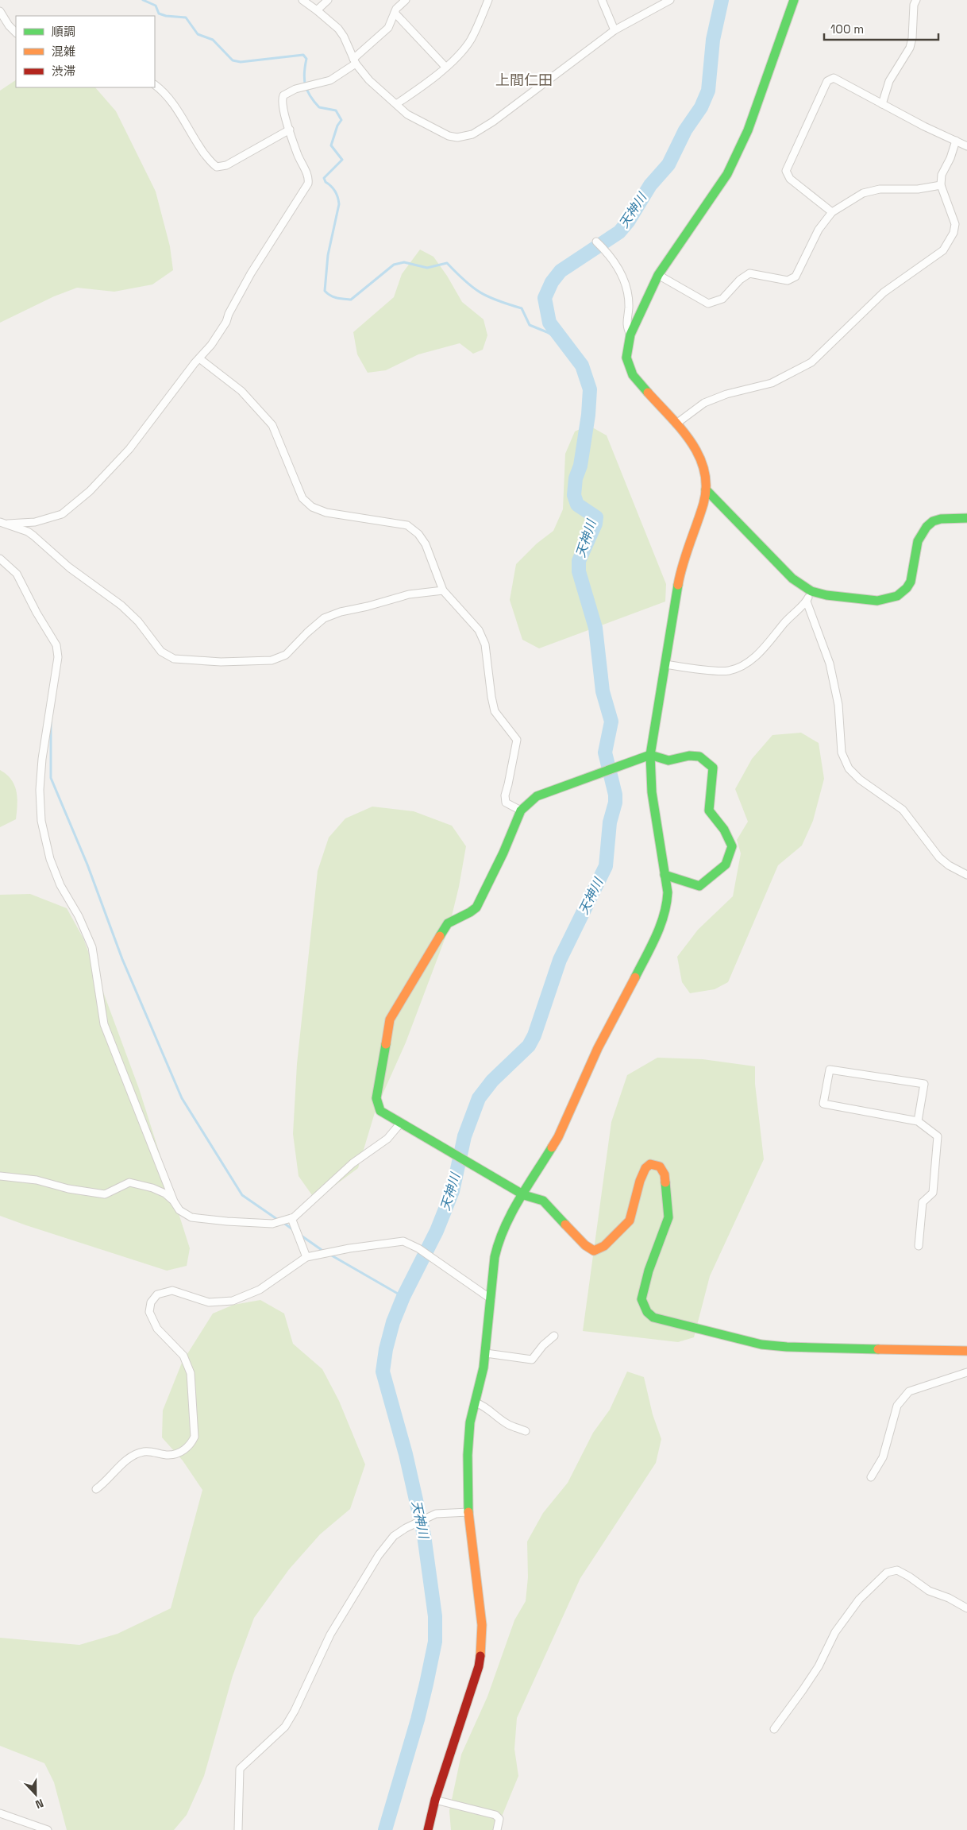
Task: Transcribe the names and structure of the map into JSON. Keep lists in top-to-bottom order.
{
  "districts": ["上間仁田"],
  "water": ["天神川"],
  "legend": ["順調", "混雑", "渋滞"],
  "scale_bar": "100 m",
  "north": "bottom"
}
